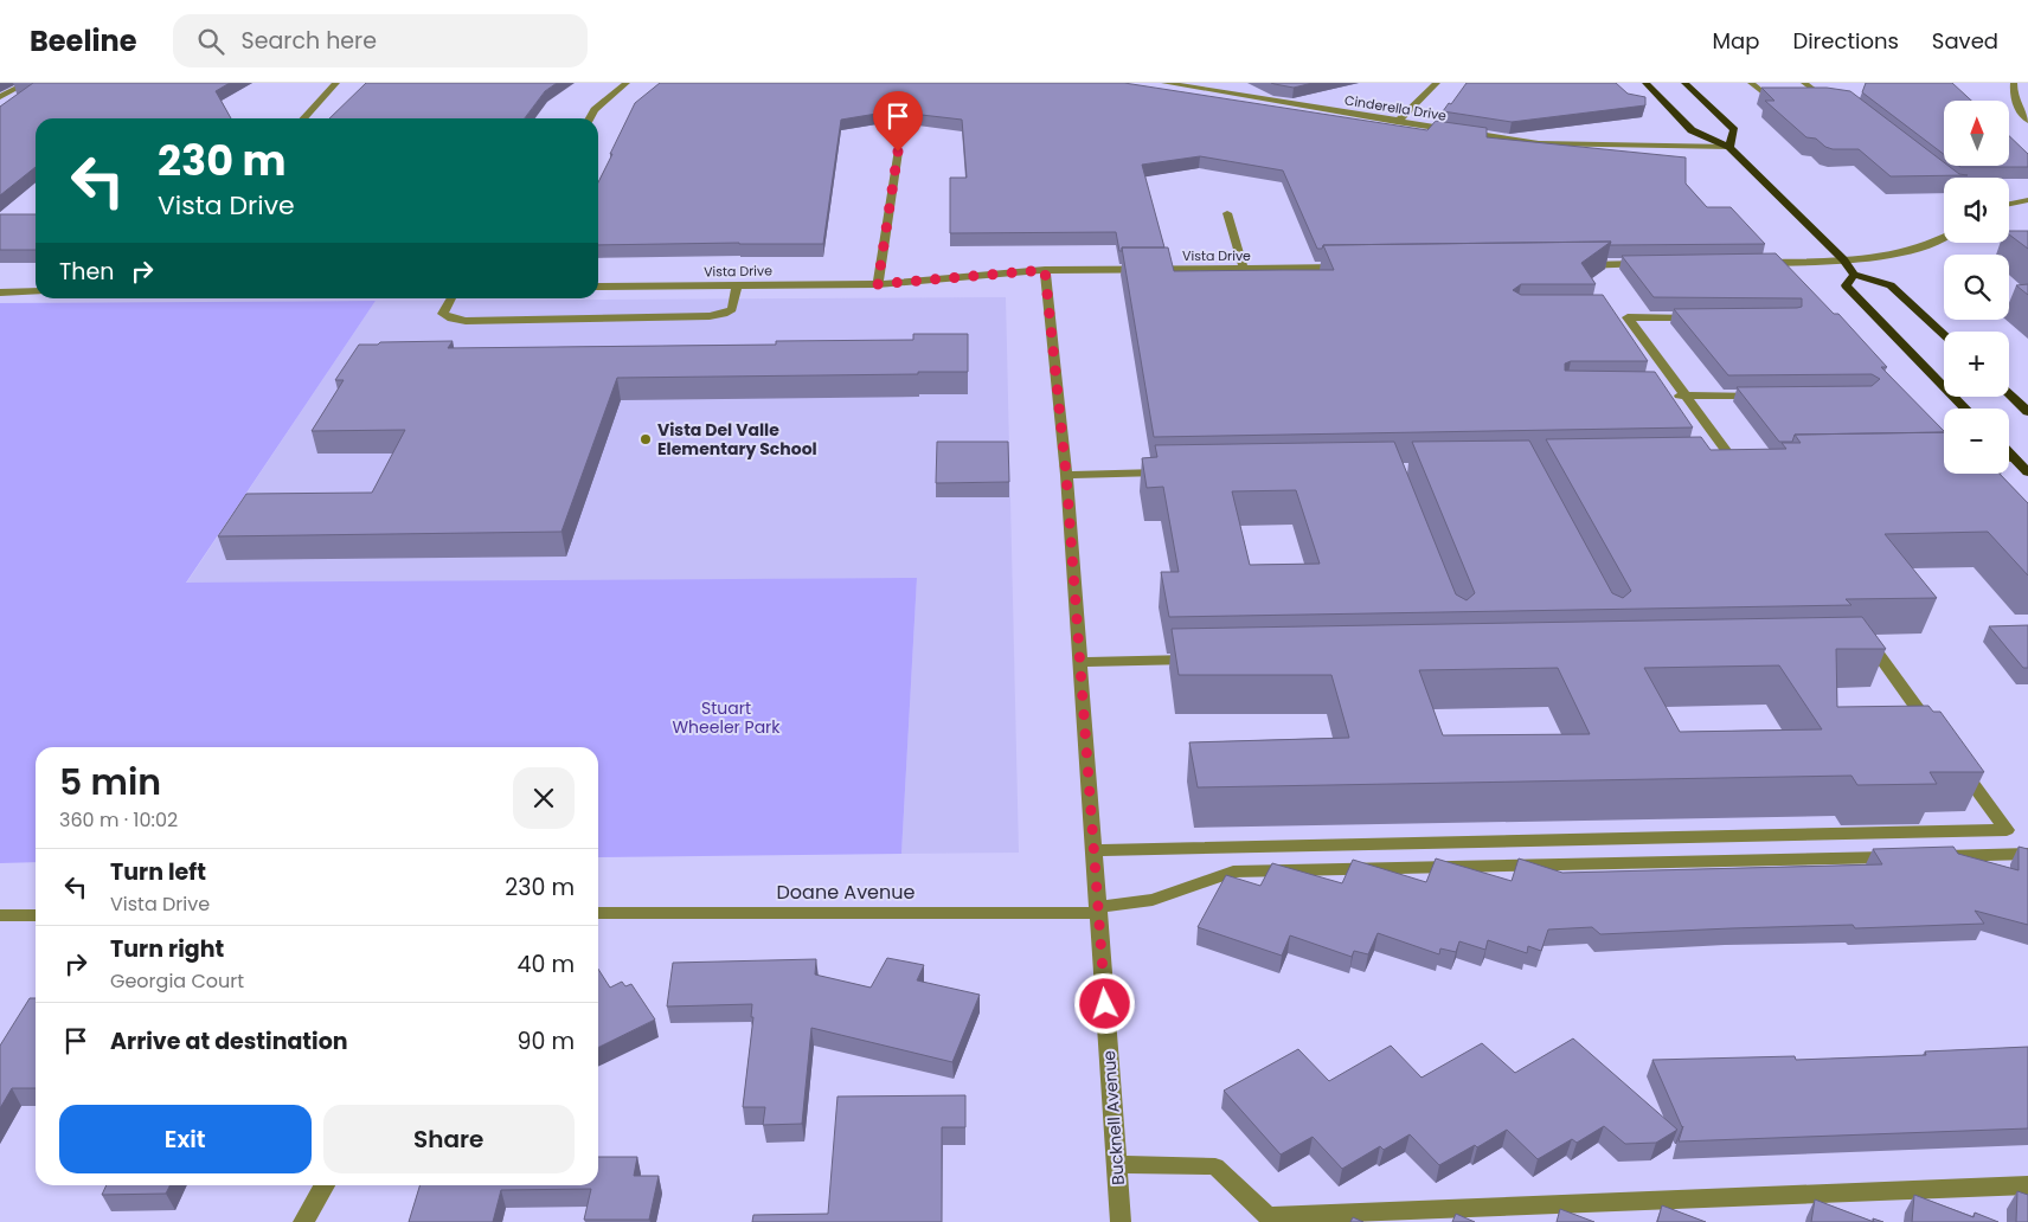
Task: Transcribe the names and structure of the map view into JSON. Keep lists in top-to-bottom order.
{
  "streets": {
    "street": [
      "Cinderella Drive",
      "Vista Drive",
      "Doane Avenue",
      "Bucknell Avenue"
    ]
  },
  "crossings": [
    ["Vista Drive", "Bucknell Avenue"],
    ["Doane Avenue", "Bucknell Avenue"]
  ],
  "parks": ["Stuart Wheeler Park"],
  "places": ["Vista Del Valle Elementary School"],
  "north": "top",
  "page": {
    "header": "Beeline",
    "search": "Search here",
    "nav": ["Map", "Directions", "Saved"],
    "map_buttons": ["+", "−"],
    "turn": ["230 m", "Vista Drive"],
    "then": "Then",
    "heading": ["5 min", "360 m · 10:02"],
    "list": [
      {
        "name": "Turn left",
        "note": "Vista Drive",
        "value": "230 m"
      },
      {
        "name": "Turn right",
        "note": "Georgia Court",
        "value": "40 m"
      },
      {
        "name": "Arrive at destination",
        "value": "90 m"
      }
    ],
    "buttons": ["Exit", "Share"]
  }
}
